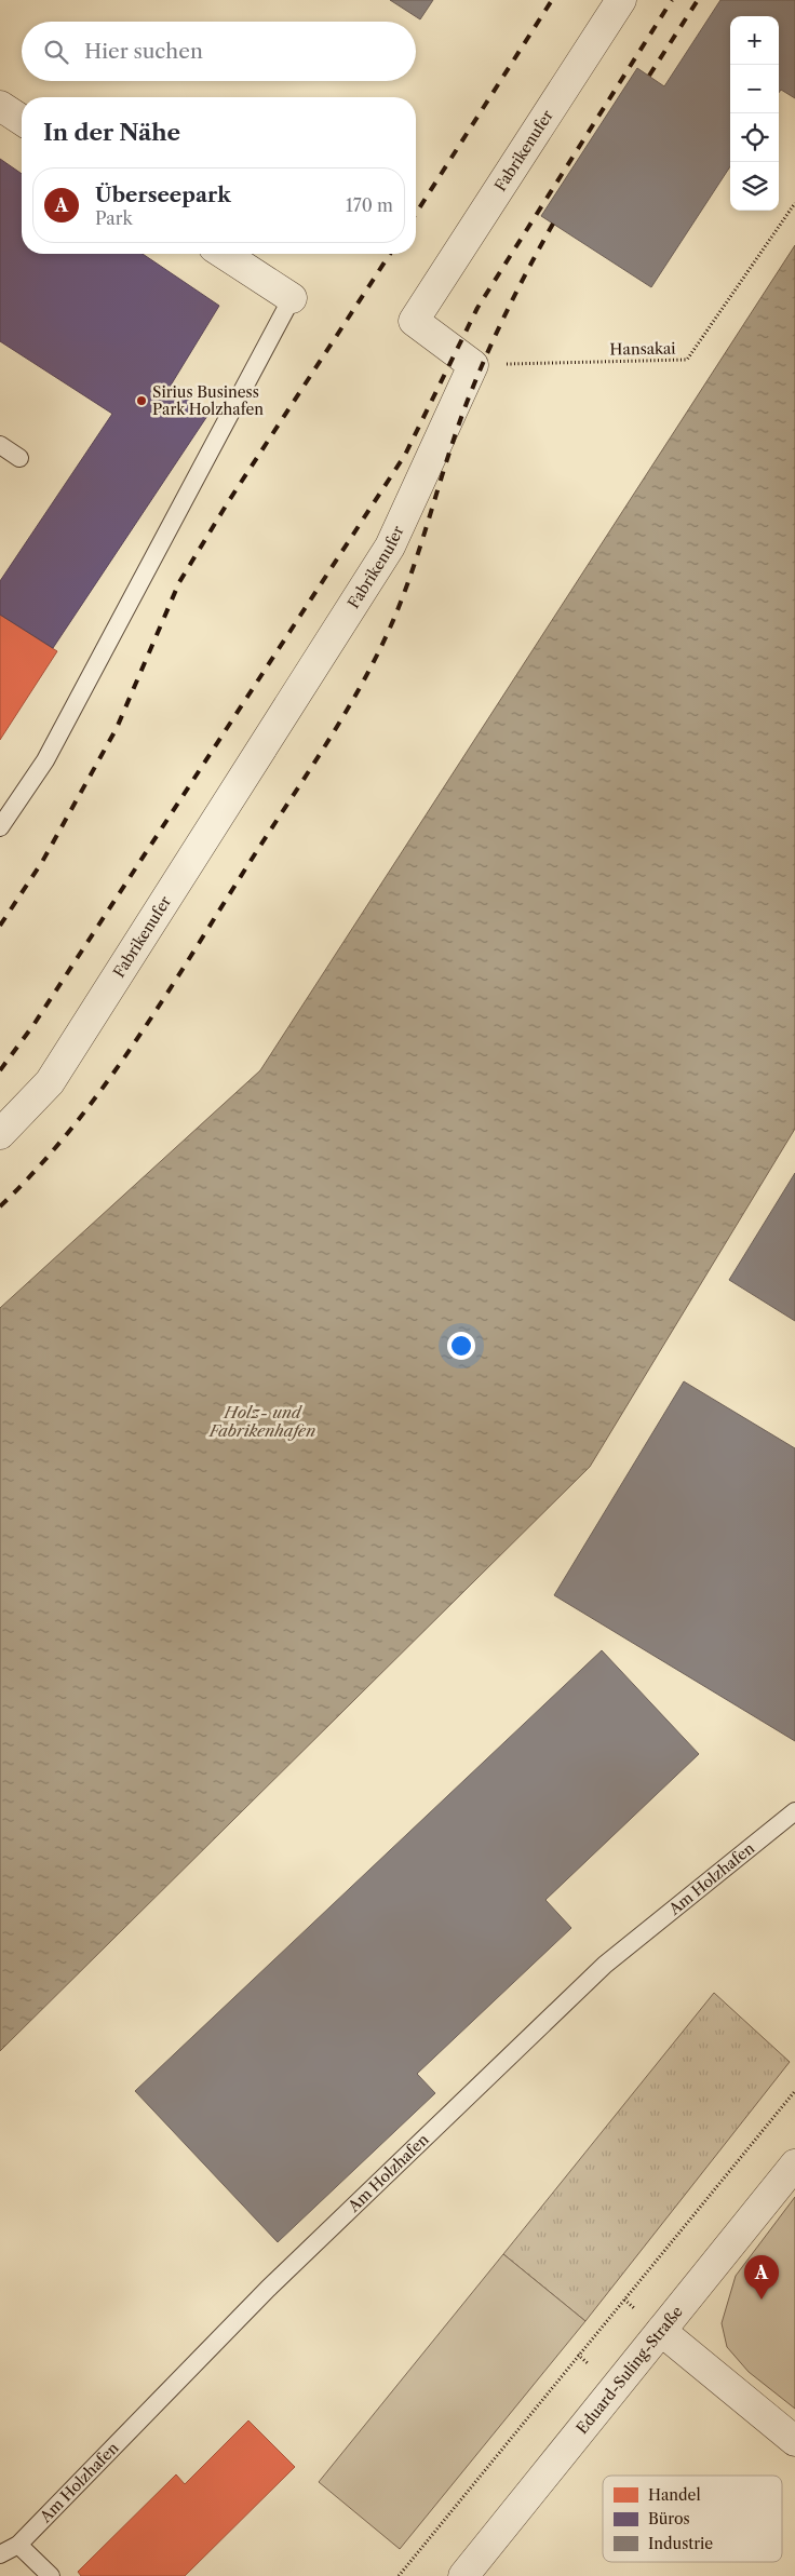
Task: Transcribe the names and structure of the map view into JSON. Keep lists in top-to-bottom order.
{
  "streets": {
    "street": ["Fabrikenufer", "Eduard-Suling-Straße"],
    "lane": ["Am Holzhafen"],
    "path": ["Hansakai"]
  },
  "crossings": [
    ["Fabrikenufer", "Hansakai"]
  ],
  "water": ["Holz- und Fabrikenhafen"],
  "places": ["Sirius Business Park Holzhafen"],
  "legend": ["Handel", "Büros", "Industrie"],
  "page": {
    "map_buttons": ["+", "−"],
    "search": "Hier suchen",
    "heading": "In der Nähe",
    "list": [
      {
        "mark": "A",
        "name": "Überseepark",
        "note": "Park",
        "value": "170 m"
      }
    ],
    "pins": "A"
  }
}
